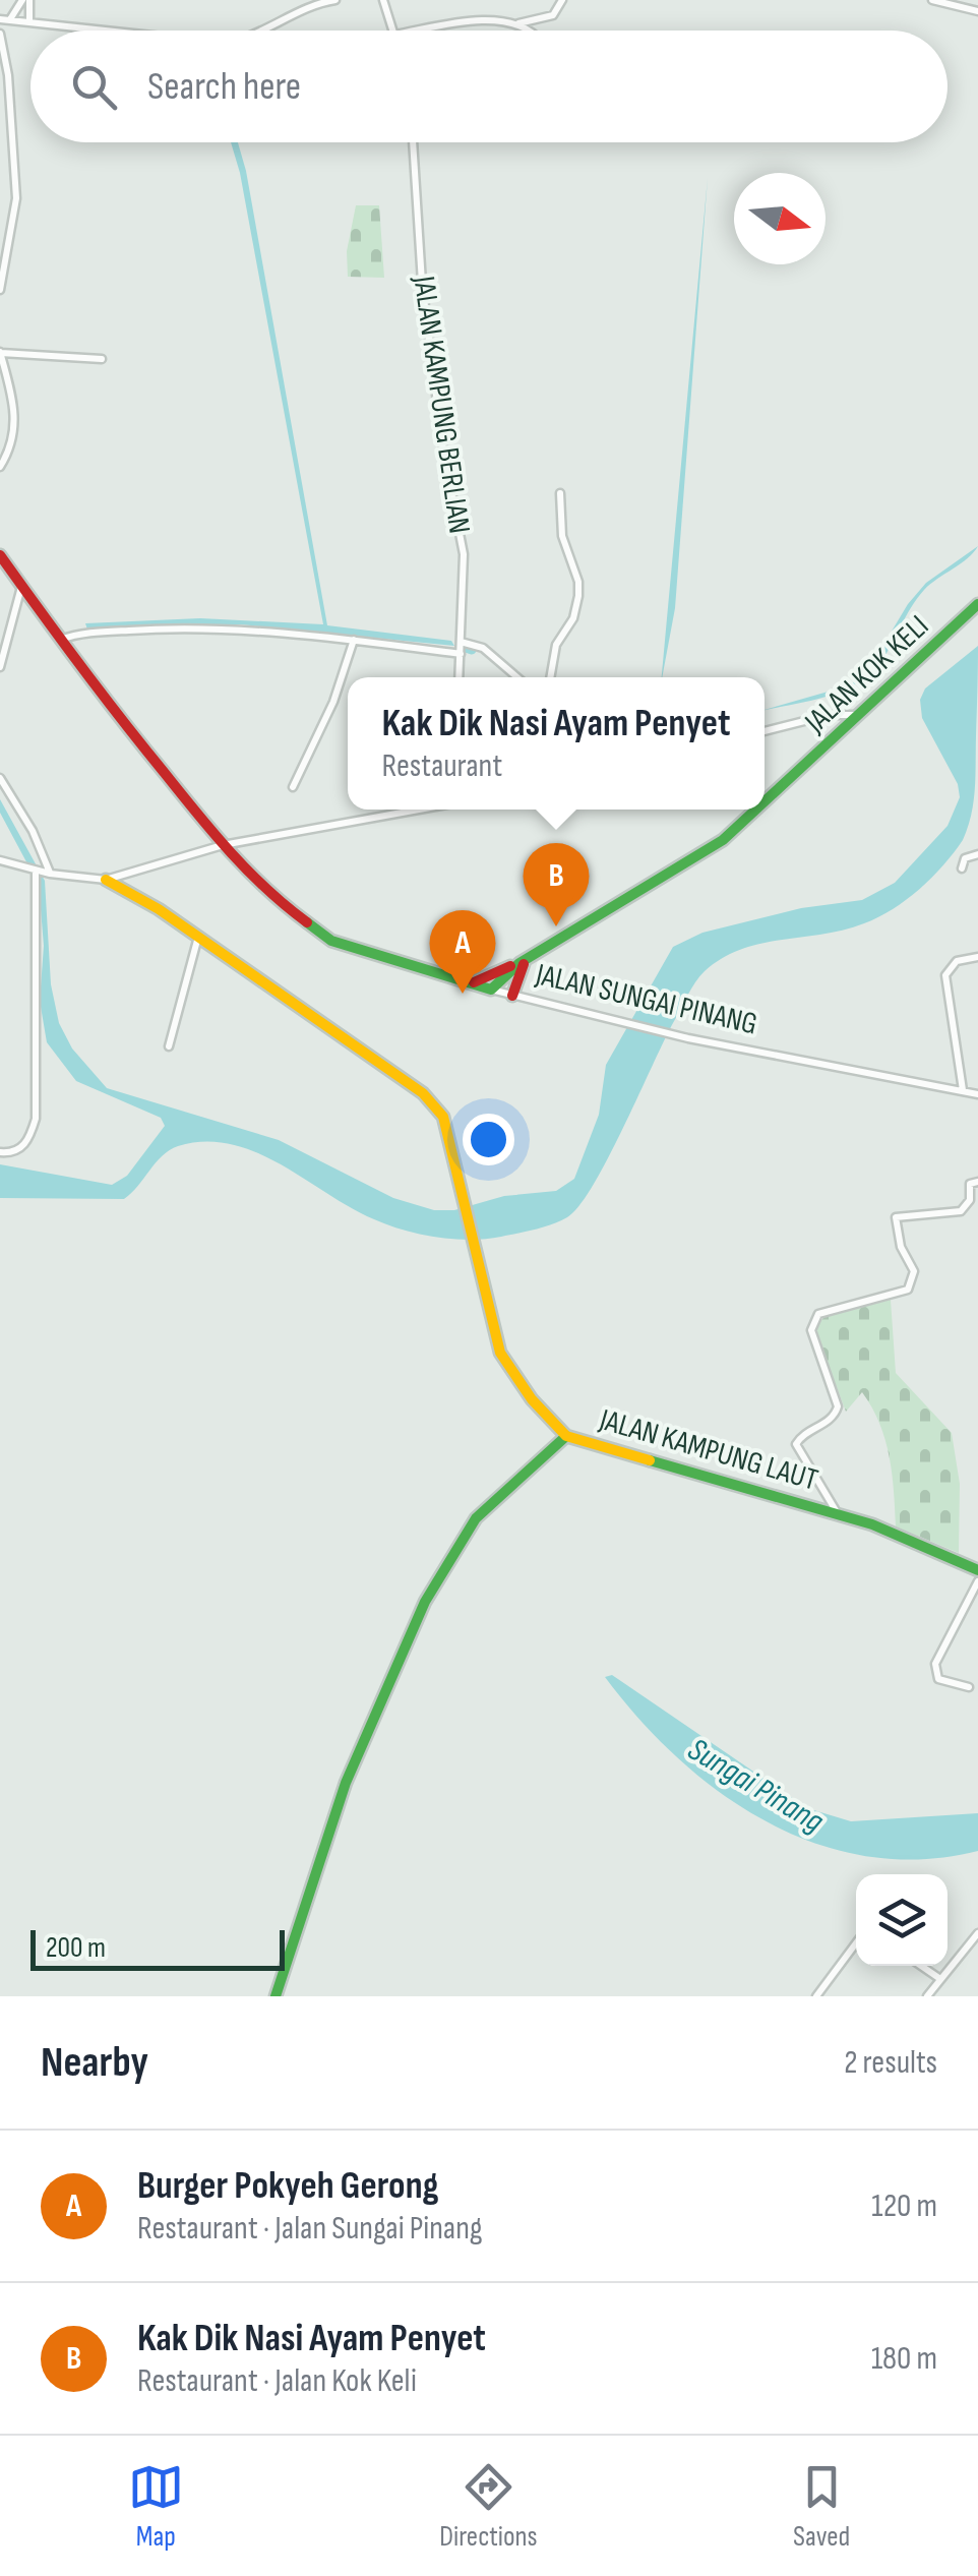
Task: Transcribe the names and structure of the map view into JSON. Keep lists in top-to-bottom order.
{
  "streets": {
    "street": [
      "JALAN KAMPUNG BERLIAN",
      "JALAN KOK KELI",
      "JALAN SUNGAI PINANG",
      "JALAN KAMPUNG LAUT"
    ]
  },
  "crossings": [
    ["JALAN KOK KELI", "JALAN SUNGAI PINANG"]
  ],
  "water": ["Sungai Pinang"],
  "scale_bar": "200 m",
  "north": "right",
  "page": {
    "search": "Search here",
    "popup": ["Kak Dik Nasi Ayam Penyet", "Restaurant"],
    "pins": ["B", "A"],
    "scale": "200 m",
    "heading": ["Nearby", "2 results"],
    "list": [
      {
        "mark": "A",
        "name": "Burger Pokyeh Gerong",
        "note": "Restaurant · Jalan Sungai Pinang",
        "value": "120 m"
      },
      {
        "mark": "B",
        "name": "Kak Dik Nasi Ayam Penyet",
        "note": "Restaurant · Jalan Kok Keli",
        "value": "180 m"
      }
    ],
    "nav": ["Map", "Directions", "Saved"]
  }
}
